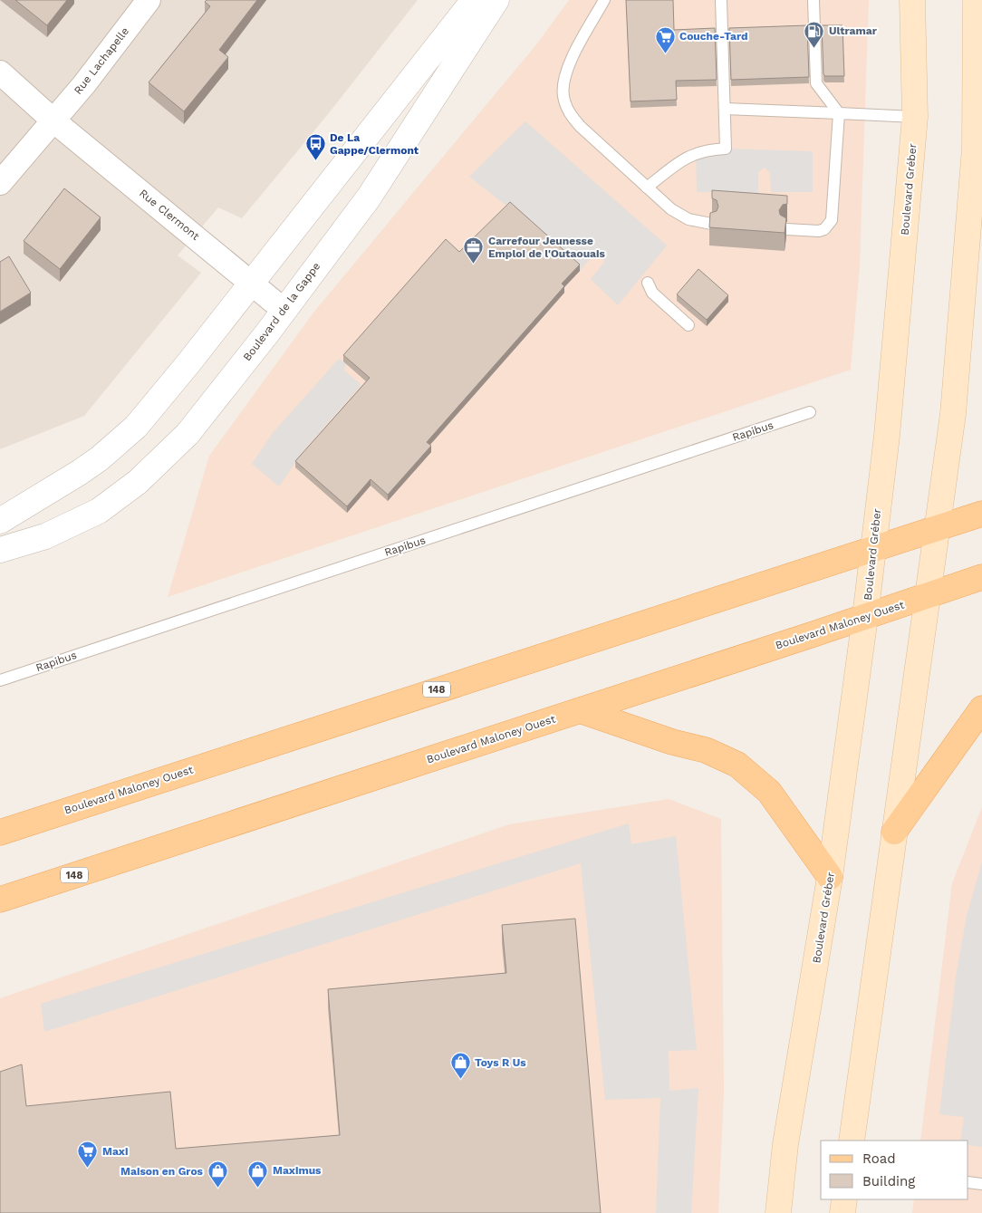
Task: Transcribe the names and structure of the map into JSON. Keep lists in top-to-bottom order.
{
  "streets": {
    "main road": ["Boulevard Gréber", "Boulevard Maloney Ouest", "148"],
    "street": ["Rue Lachapelle", "Rue Clermont", "Boulevard de la Gappe"],
    "lane": ["Rapibus"]
  },
  "crossings": [
    ["Rue Lachapelle", "Rue Clermont"],
    ["Boulevard Gréber", "Boulevard Maloney Ouest"],
    ["Rue Clermont", "Boulevard de la Gappe"]
  ],
  "places": {
    "fuel station": ["Ultramar"],
    "supermarket": ["Couche-Tard", "Maxi"],
    "bus stop": ["De La Gappe/Clermont"],
    "office": ["Carrefour Jeunesse Emploi de l'Outaouais"],
    "shop": ["Toys R Us", "Maximus", "Maison en Gros"]
  },
  "legend": ["Road", "Building"]
}
